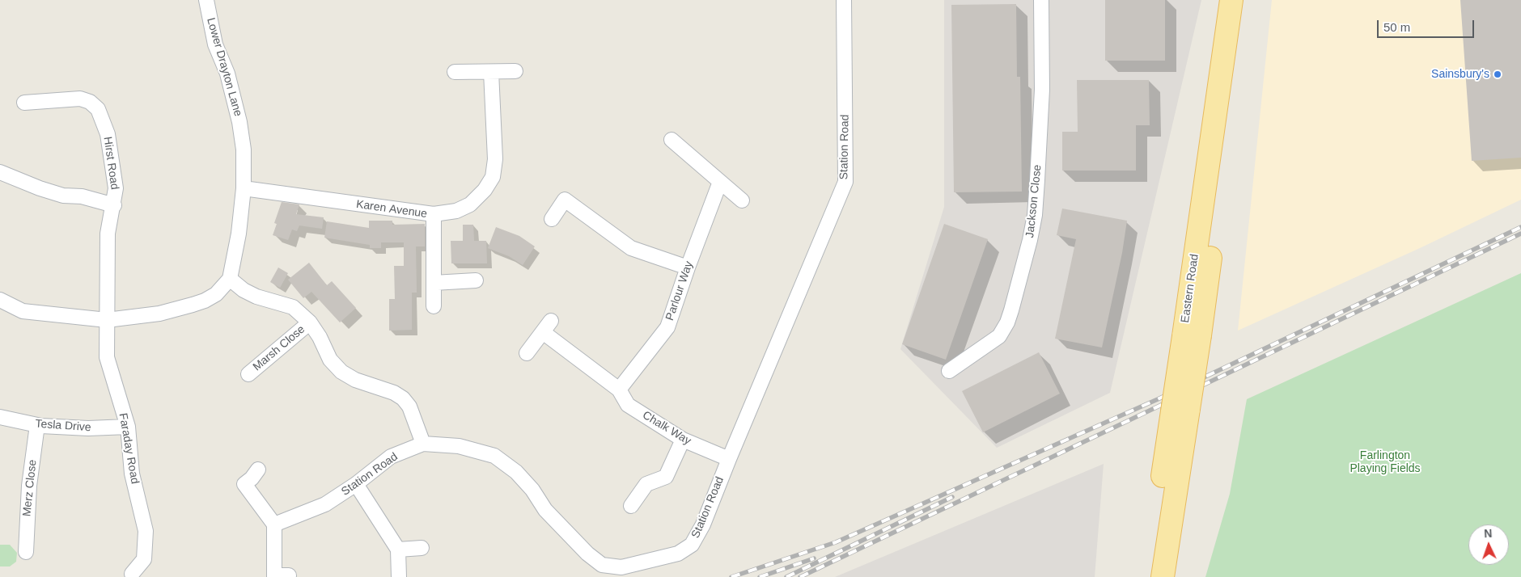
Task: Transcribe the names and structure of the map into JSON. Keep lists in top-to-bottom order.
{
  "streets": {
    "main road": ["Eastern Road"],
    "street": [
      "Lower Drayton Lane",
      "Station Road",
      "Hirst Road",
      "Jackson Close",
      "Karen Avenue",
      "Parlour Way",
      "Marsh Close",
      "Tesla Drive",
      "Chalk Way",
      "Faraday Road",
      "Merz Close"
    ]
  },
  "crossings": [
    ["Lower Drayton Lane", "Hirst Road"],
    ["Lower Drayton Lane", "Karen Avenue"],
    ["Lower Drayton Lane", "Faraday Road"],
    ["Station Road", "Chalk Way"],
    ["Hirst Road", "Faraday Road"],
    ["Parlour Way", "Chalk Way"],
    ["Tesla Drive", "Faraday Road"],
    ["Tesla Drive", "Merz Close"]
  ],
  "parks": ["Farlington Playing Fields"],
  "places": ["Sainsbury's"],
  "scale_bar": "50 m",
  "north": "top"
}
